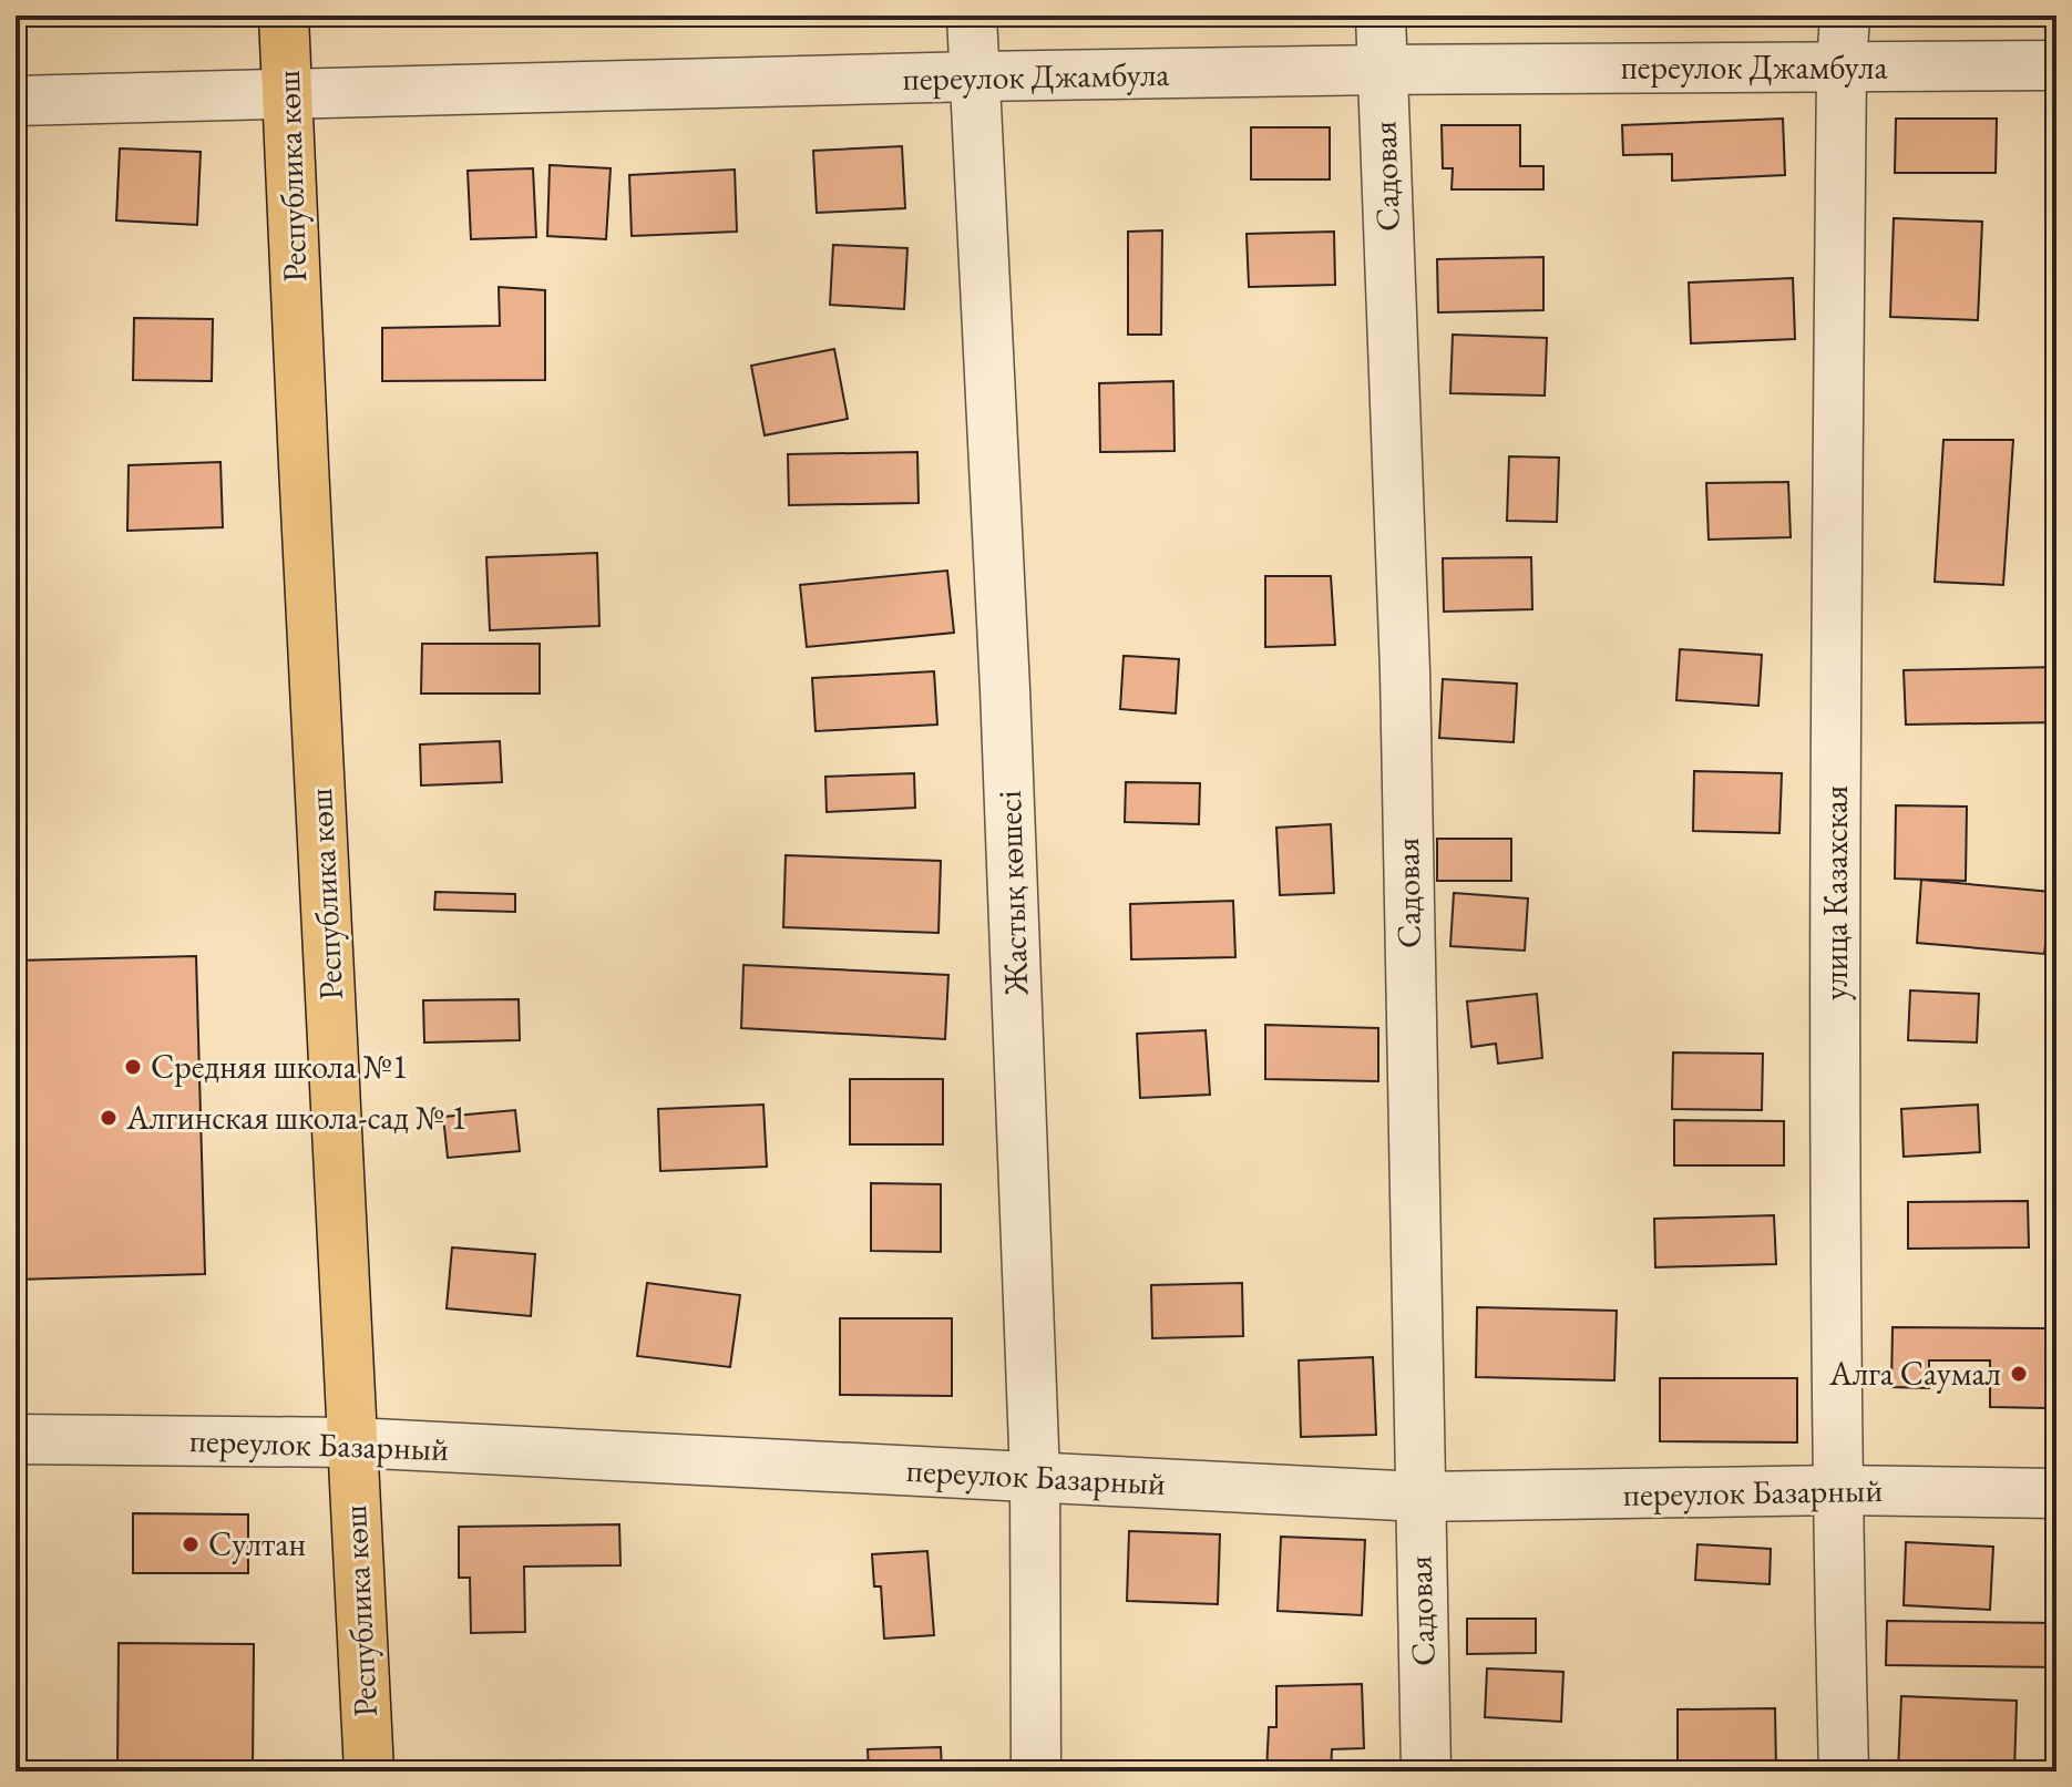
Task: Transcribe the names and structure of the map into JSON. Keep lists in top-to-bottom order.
{
  "streets": {
    "main road": ["Республика көш"],
    "street": [
      "переулок Джамбула",
      "Садовая",
      "Жастық көшесі",
      "улица Казахская",
      "переулок Базарный"
    ]
  },
  "crossings": [
    ["переулок Джамбула", "Республика көш"],
    ["переулок Джамбула", "Садовая"],
    ["переулок Джамбула", "Жастық көшесі"],
    ["переулок Джамбула", "улица Казахская"],
    ["Республика көш", "переулок Базарный"],
    ["Садовая", "переулок Базарный"],
    ["Жастық көшесі", "переулок Базарный"],
    ["улица Казахская", "переулок Базарный"]
  ],
  "places": [
    "Средняя школа №1",
    "Алгинская школа-сад № 1",
    "Алга Саумал",
    "Султан"
  ]
}
